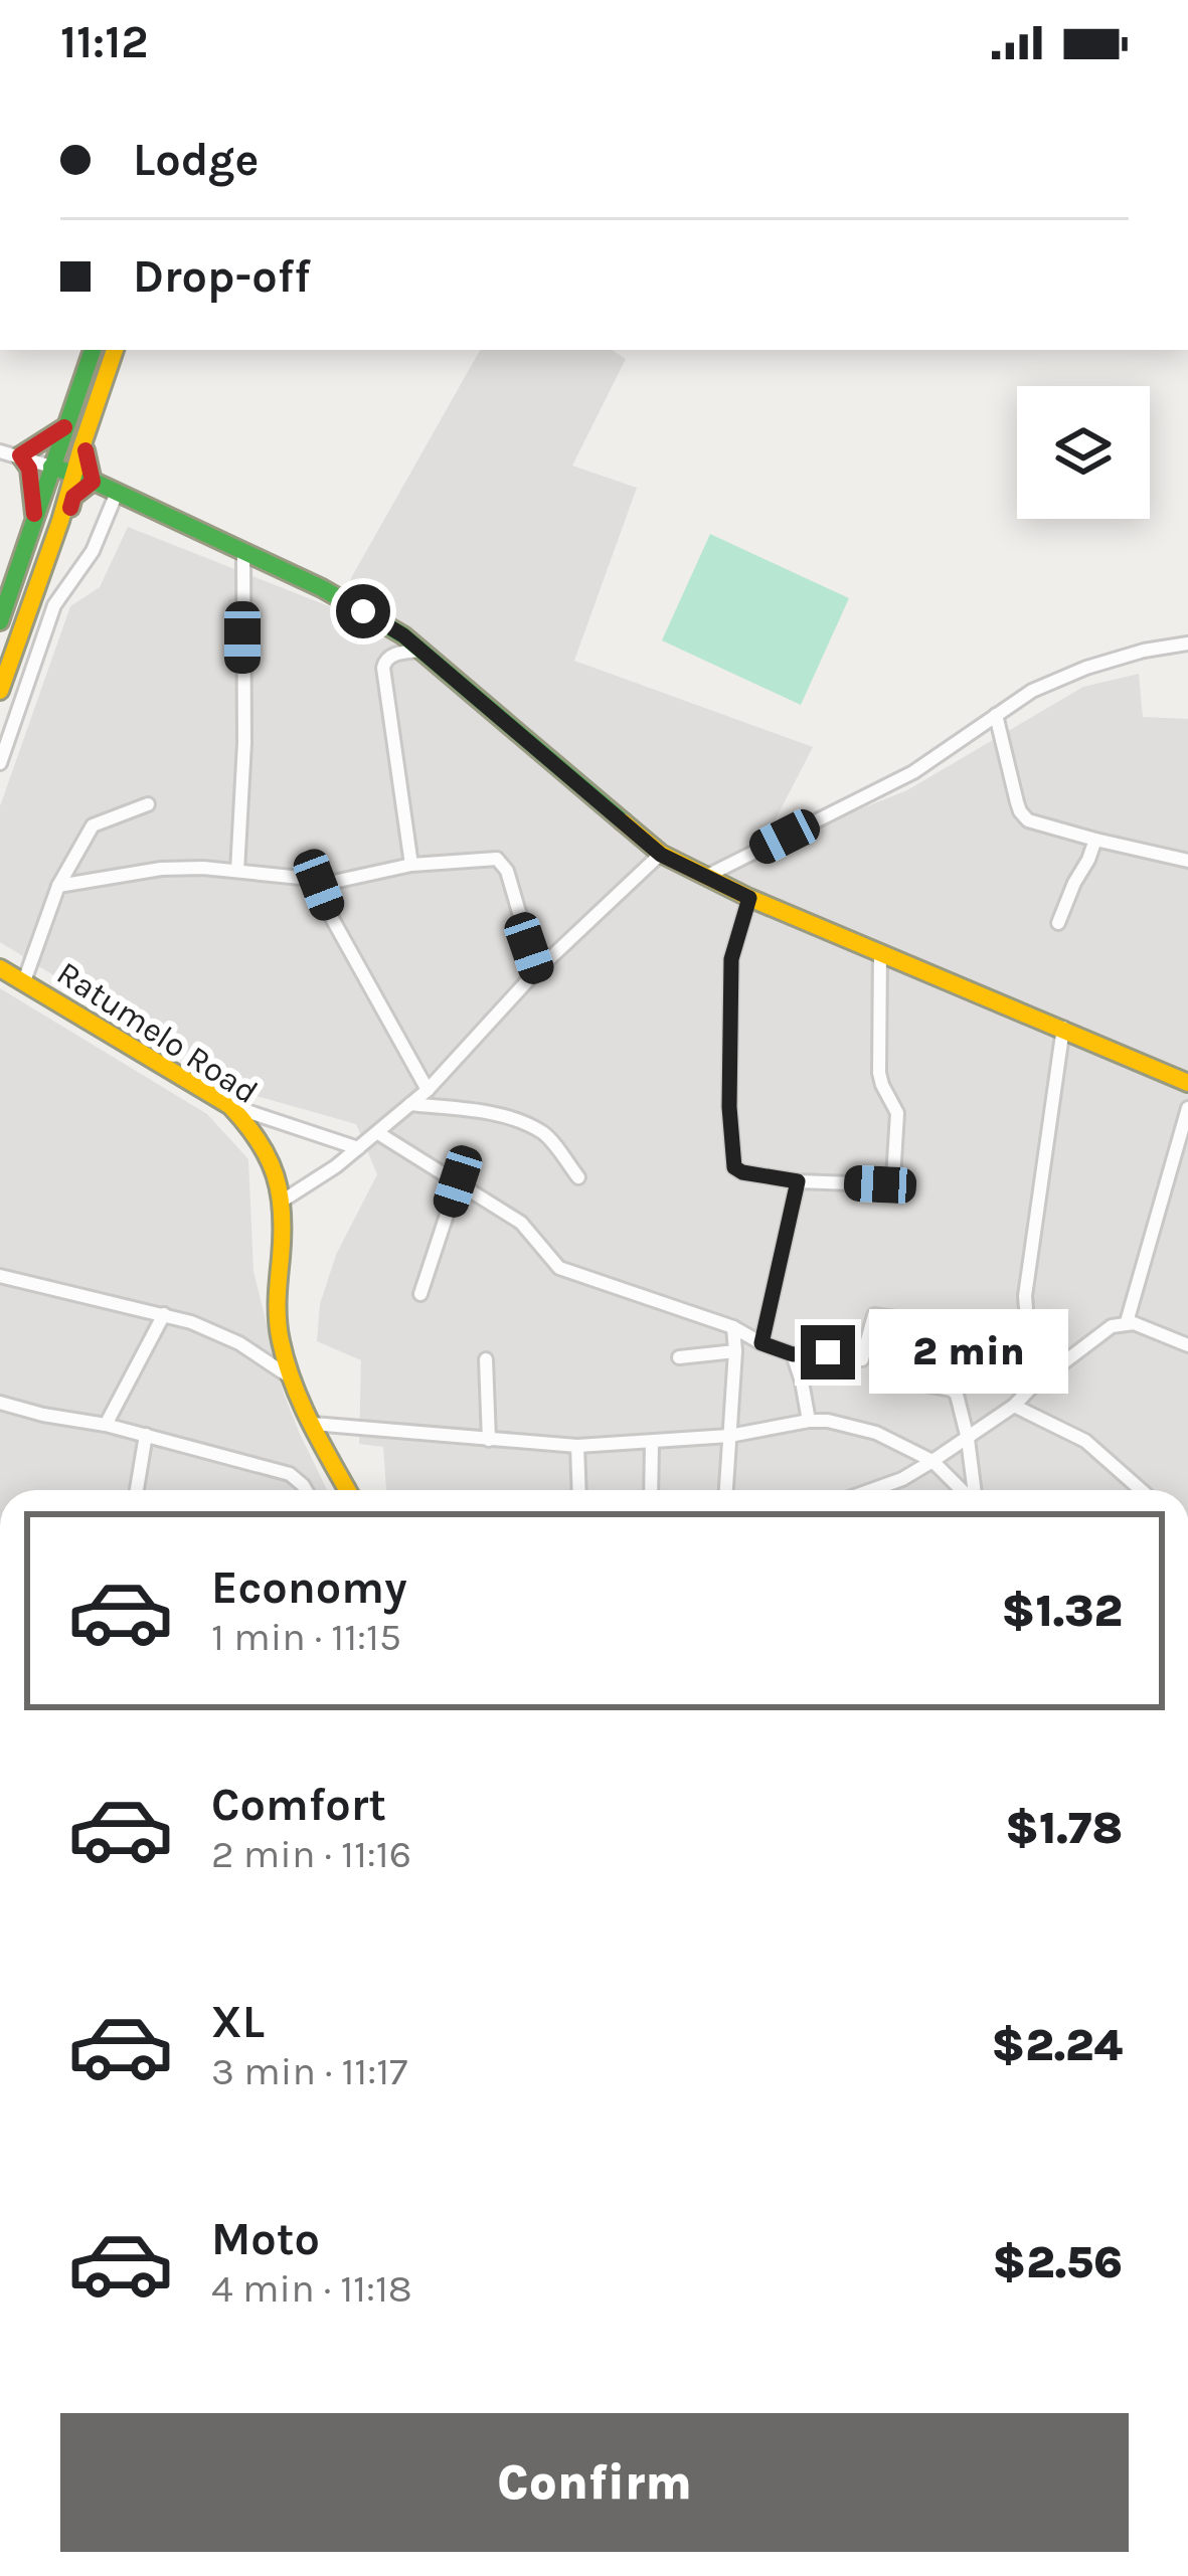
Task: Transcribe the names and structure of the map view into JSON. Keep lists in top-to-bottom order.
{
  "streets": {
    "street": ["Ratumelo Road"]
  },
  "page": {
    "status": "11:12",
    "banner": ["Lodge", "Drop-off"],
    "bubble": "2 min",
    "list": [
      {
        "name": "Economy",
        "note": "1 min · 11:15",
        "value": "$1.32"
      },
      {
        "name": "Comfort",
        "note": "2 min · 11:16",
        "value": "$1.78"
      },
      {
        "name": "XL",
        "note": "3 min · 11:17",
        "value": "$2.24"
      },
      {
        "name": "Moto",
        "note": "4 min · 11:18",
        "value": "$2.56"
      }
    ],
    "buttons": "Confirm"
  }
}
